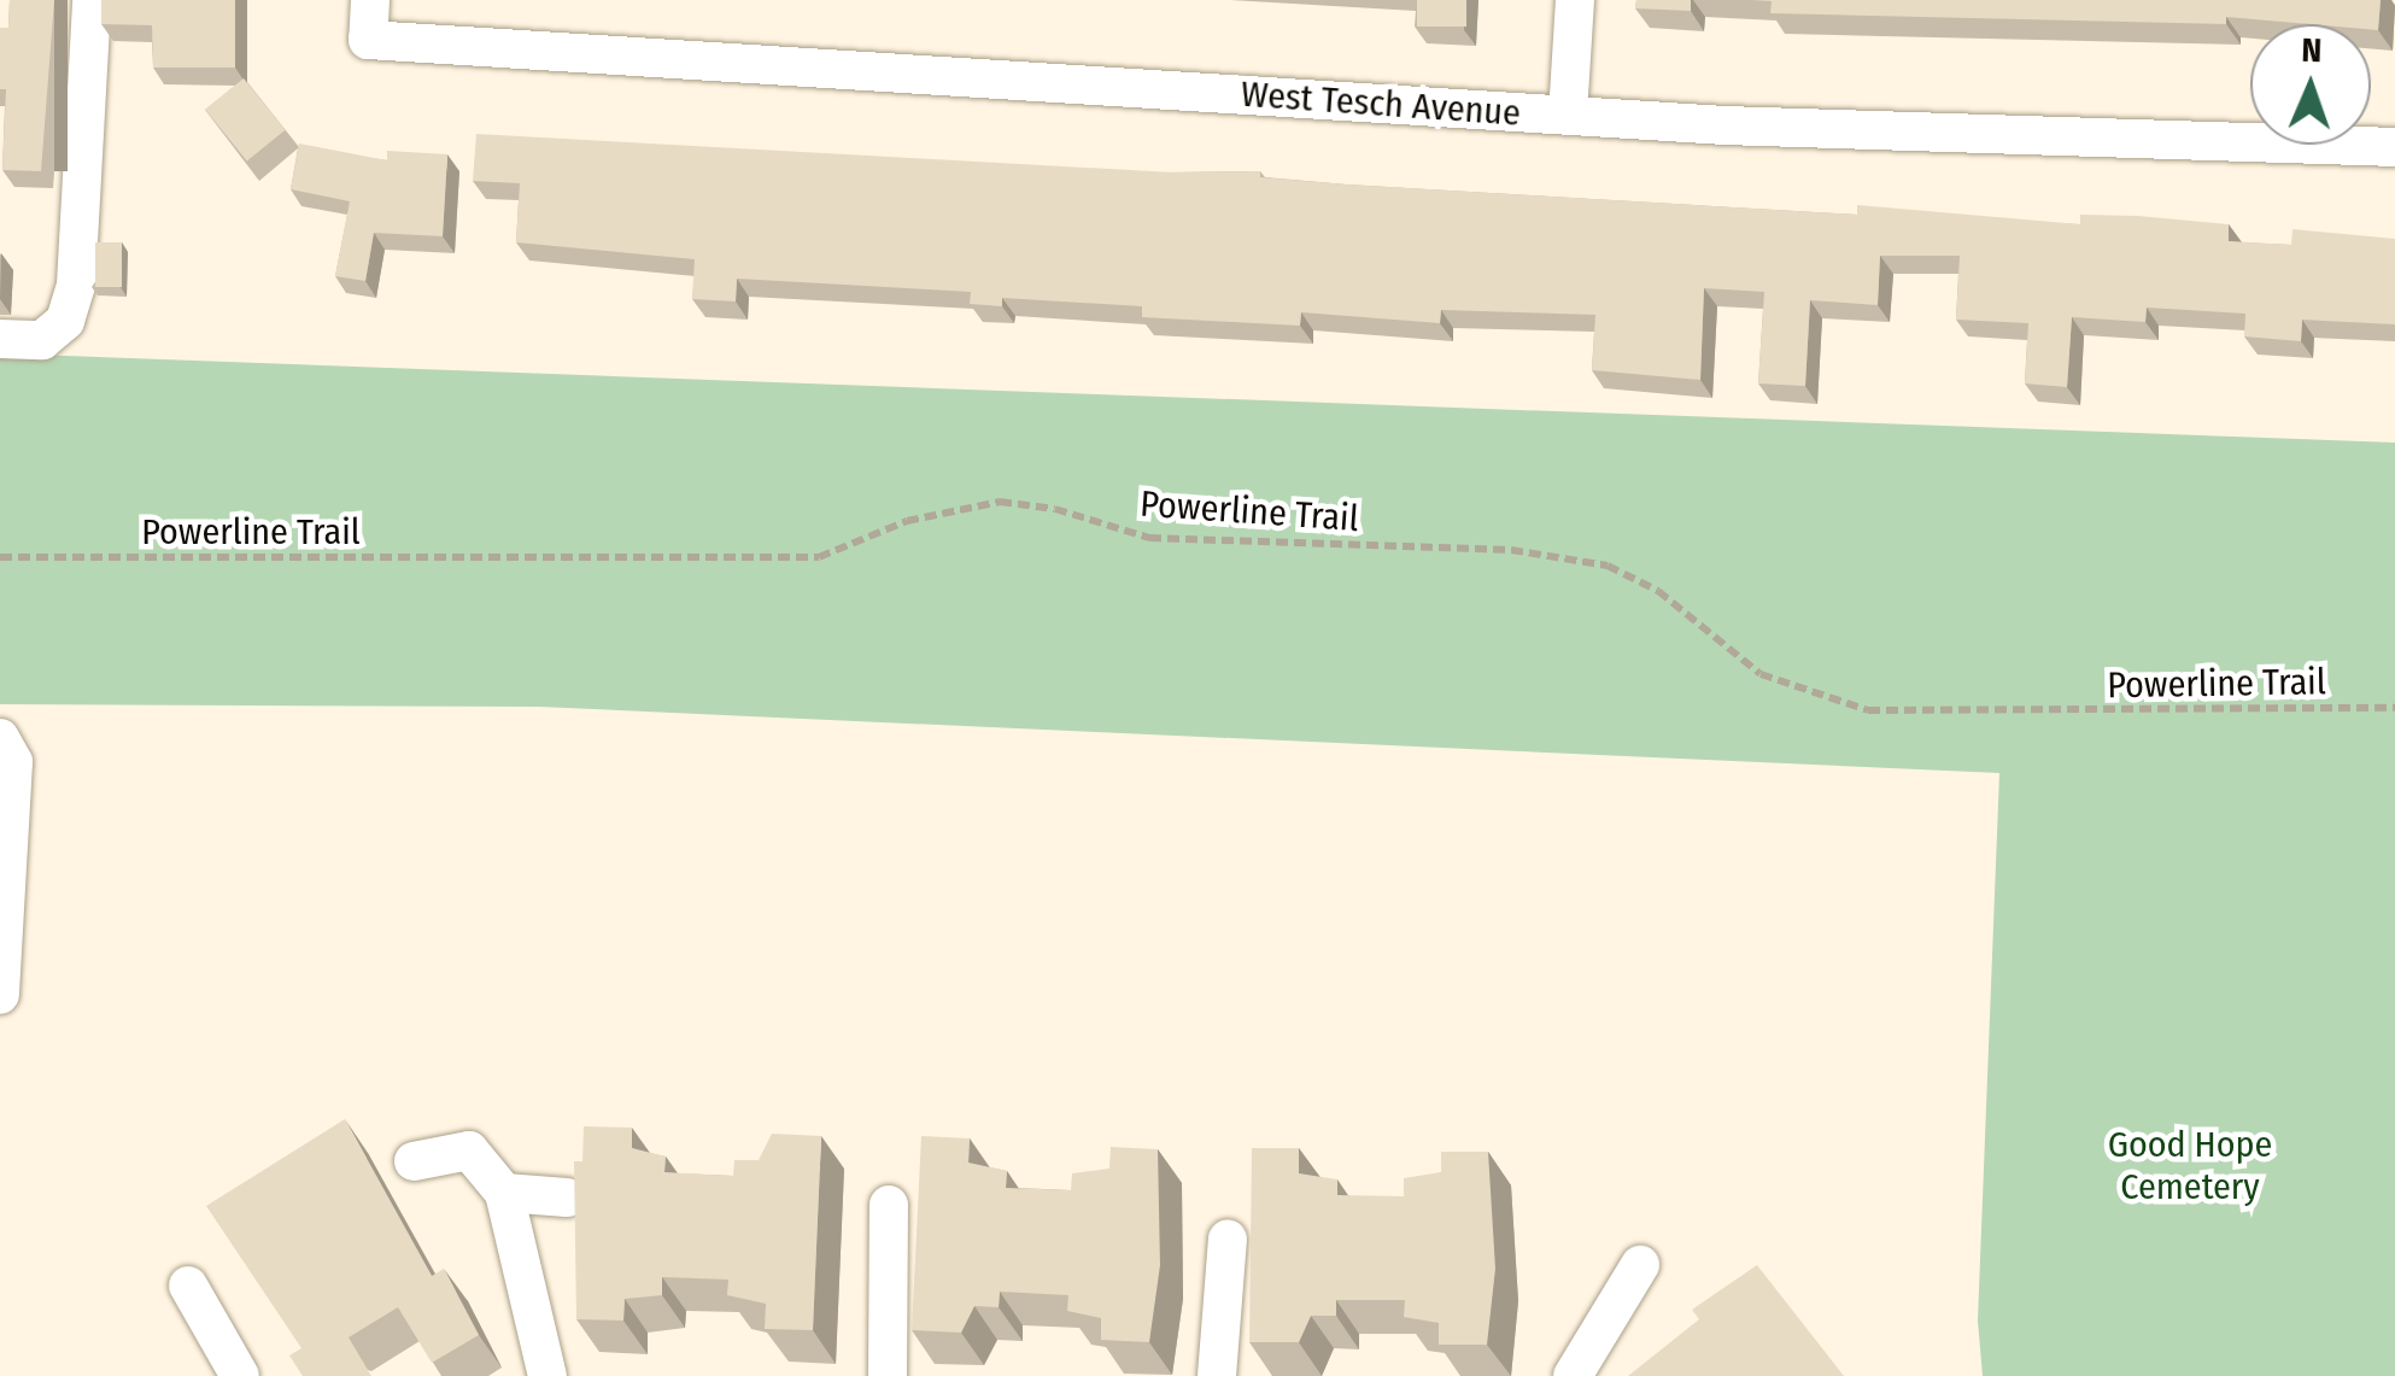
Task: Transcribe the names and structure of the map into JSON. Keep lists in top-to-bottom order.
{
  "streets": {
    "street": ["West Tesch Avenue"],
    "path": ["Powerline Trail"]
  },
  "parks": ["Good Hope Cemetery"],
  "north": "top"
}
